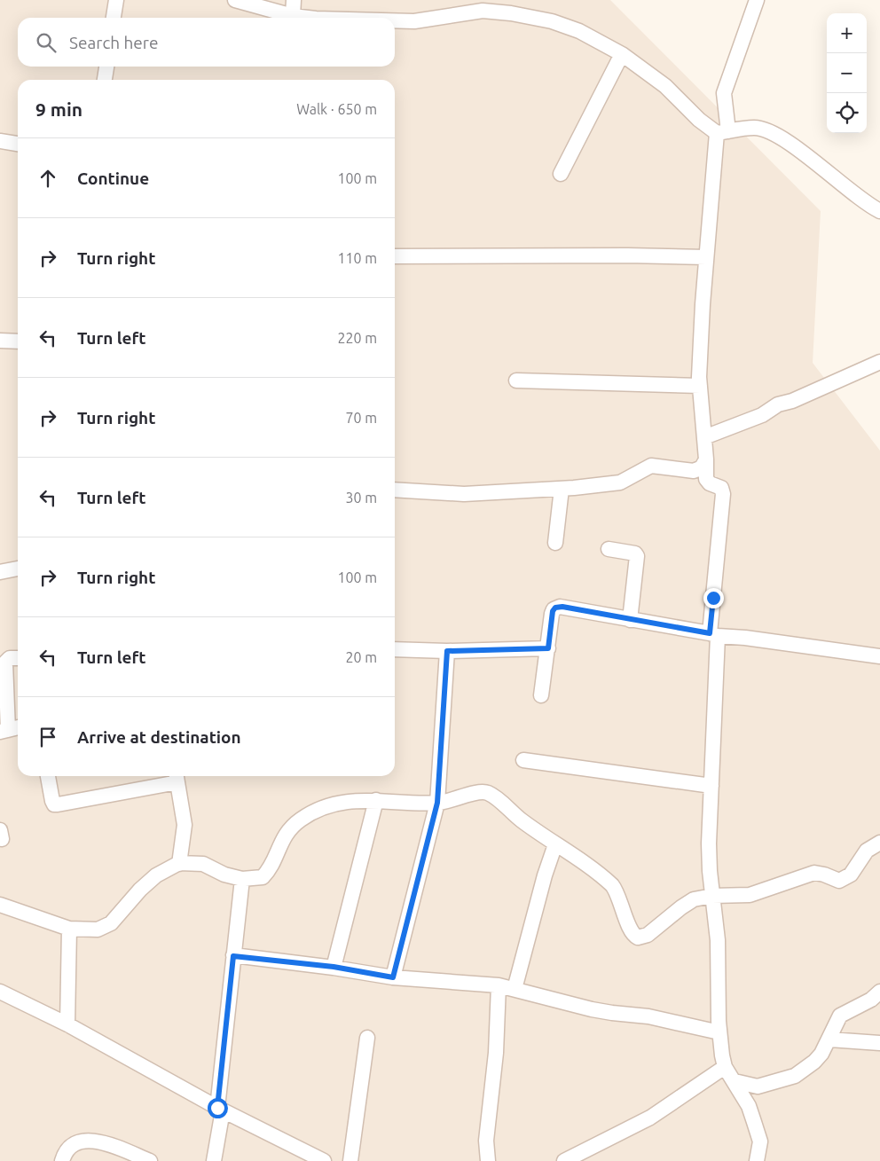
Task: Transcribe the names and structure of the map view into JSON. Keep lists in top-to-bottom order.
{
  "page": {
    "map_buttons": ["+", "−"],
    "search": "Search here",
    "heading": ["9 min", "Walk · 650 m"],
    "list": [
      ["Continue", "100 m"],
      ["Turn right", "110 m"],
      ["Turn left", "220 m"],
      ["Turn right", "70 m"],
      ["Turn left", "30 m"],
      ["Turn right", "100 m"],
      ["Turn left", "20 m"],
      "Arrive at destination"
    ]
  }
}
